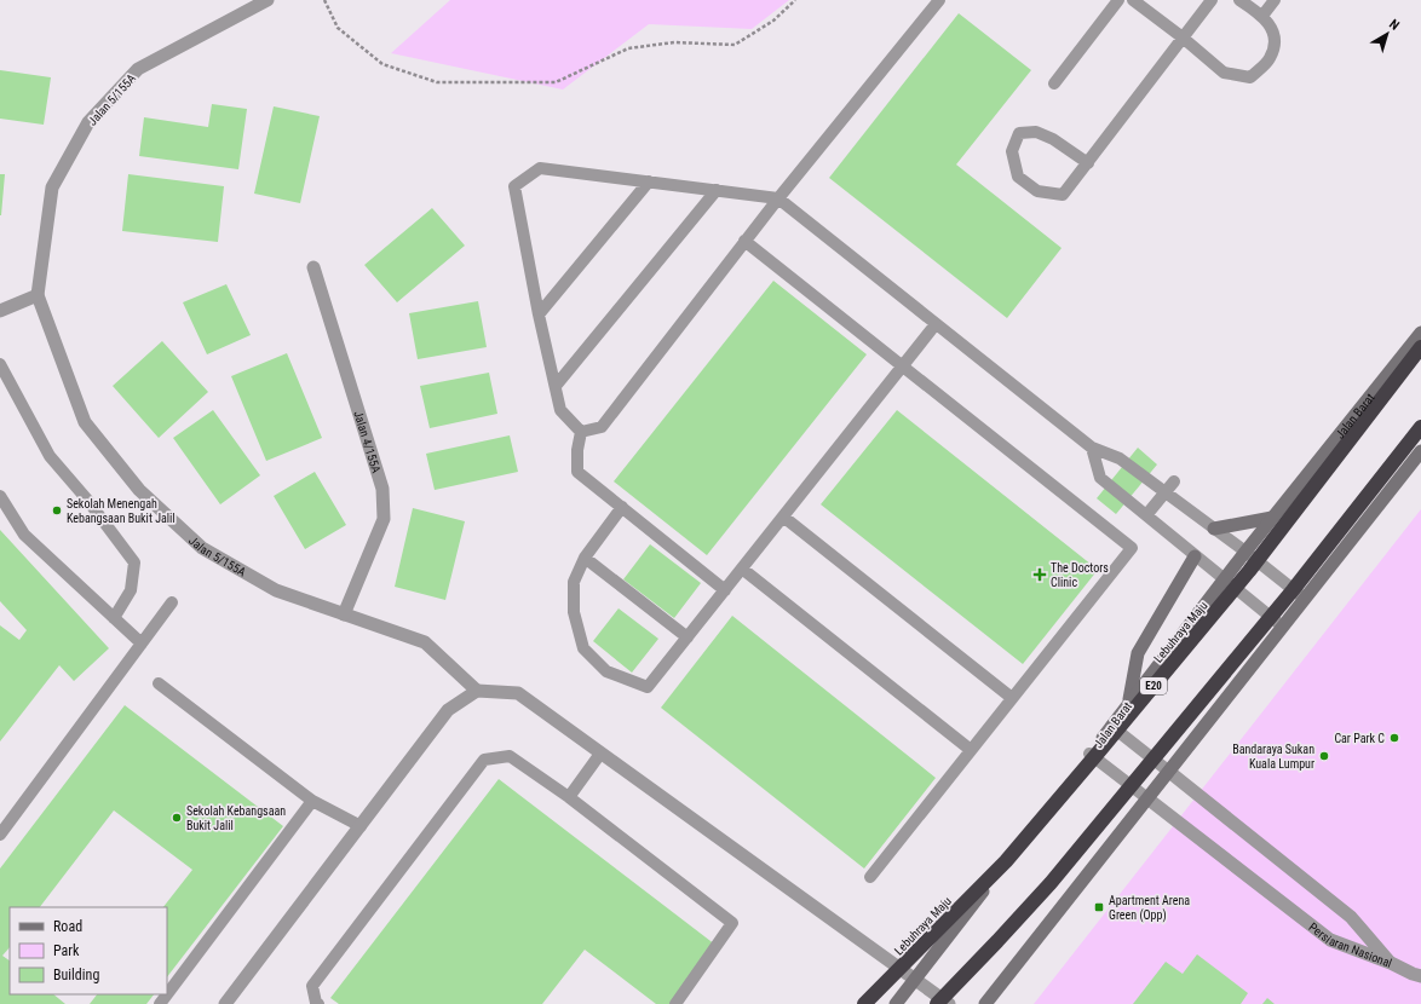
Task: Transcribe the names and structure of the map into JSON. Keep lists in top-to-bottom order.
{
  "streets": {
    "highway": ["Lebuhraya Maju", "E20"],
    "main road": ["Jalan Barat"],
    "street": ["Jalan 5/155A", "Jalan 4/155A", "Persiaran Nasional"]
  },
  "crossings": [
    ["Jalan 5/155A", "Jalan 4/155A"]
  ],
  "places": {
    "other": [
      "Sekolah Menengah Kebangsaan Bukit Jalil",
      "Car Park C",
      "Bandaraya Sukan Kuala Lumpur",
      "Sekolah Kebangsaan Bukit Jalil"
    ],
    "health": ["The Doctors Clinic"],
    "transit": ["Apartment Arena Green (Opp)"]
  },
  "legend": ["Road", "Park", "Building"],
  "north": "top right"
}
